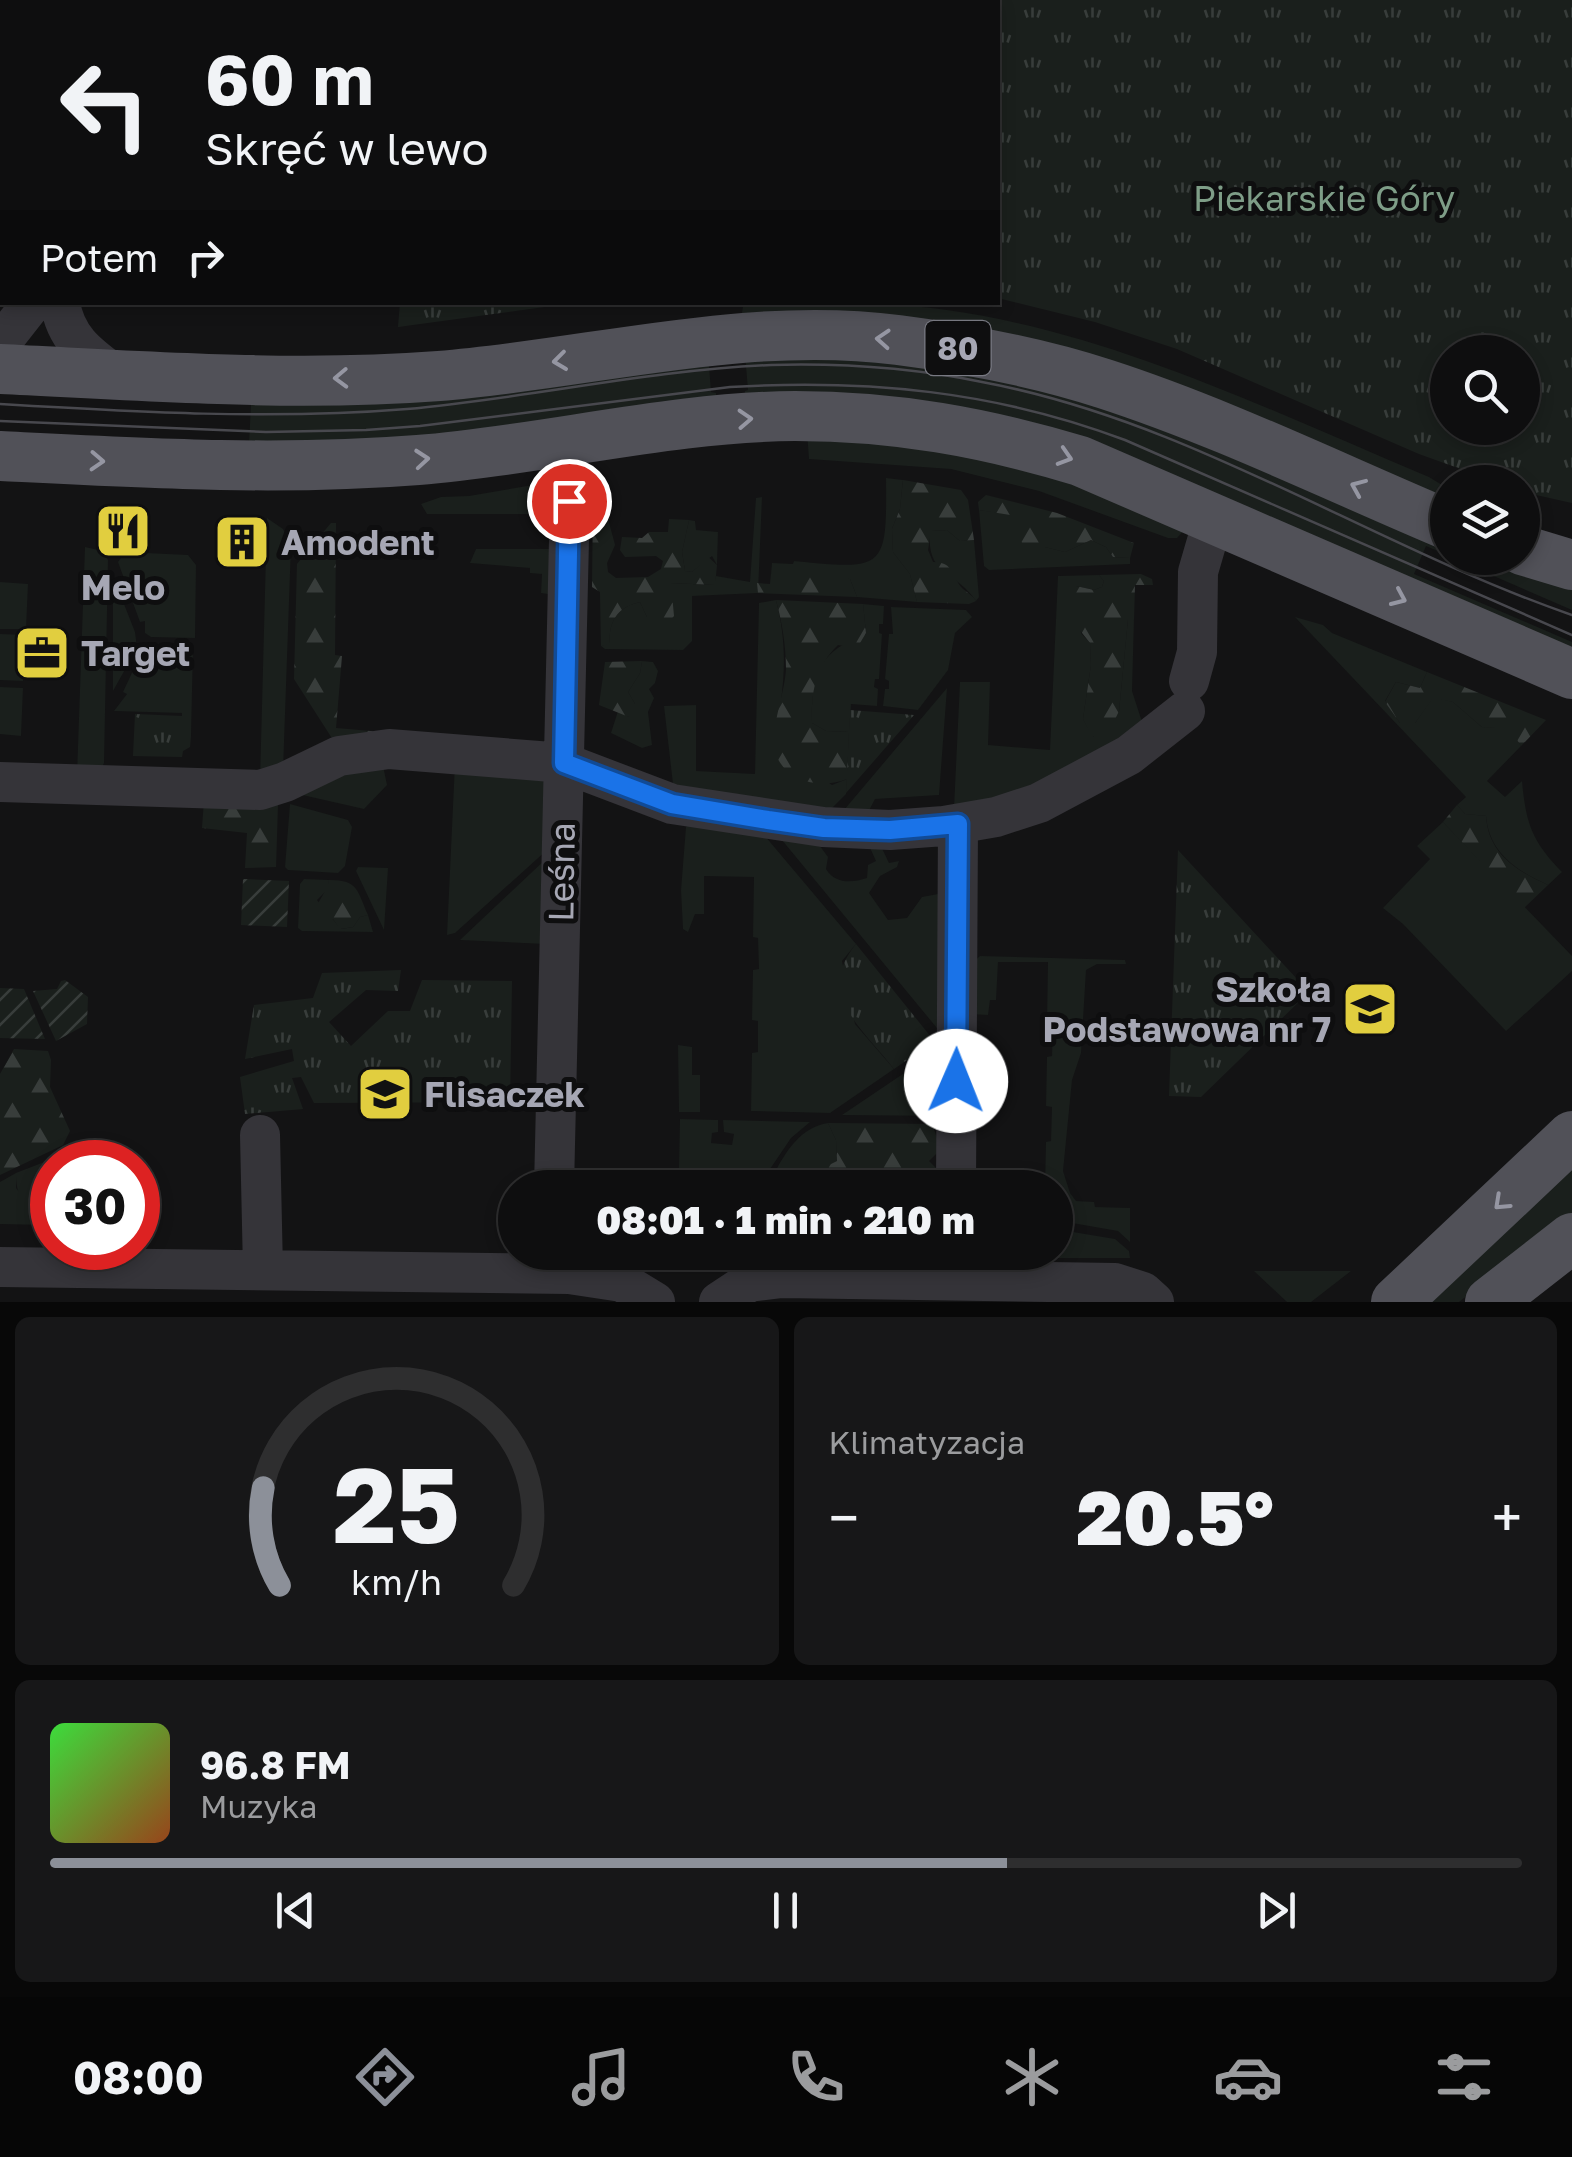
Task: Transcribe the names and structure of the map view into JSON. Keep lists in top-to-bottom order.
{
  "streets": {
    "main road": ["80"],
    "street": ["Leśna"]
  },
  "parks": ["Piekarskie Góry"],
  "places": {
    "restaurant": ["Melo"],
    "building": ["Amodent"],
    "office": ["Target"],
    "school or university": ["Szkoła Podstawowa nr 7", "Flisaczek"]
  },
  "page": {
    "turn": ["60 m", "Skręć w lewo"],
    "then": "Potem",
    "limit": "30",
    "trip": "08:01 · 1 min · 210 m",
    "tile": "Klimatyzacja",
    "heat": ["−", "20.5°", "+"],
    "song": ["96.8 FM", "Muzyka"],
    "tabs": "08:00",
    "gauge": ["25", "km/h"]
  }
}
